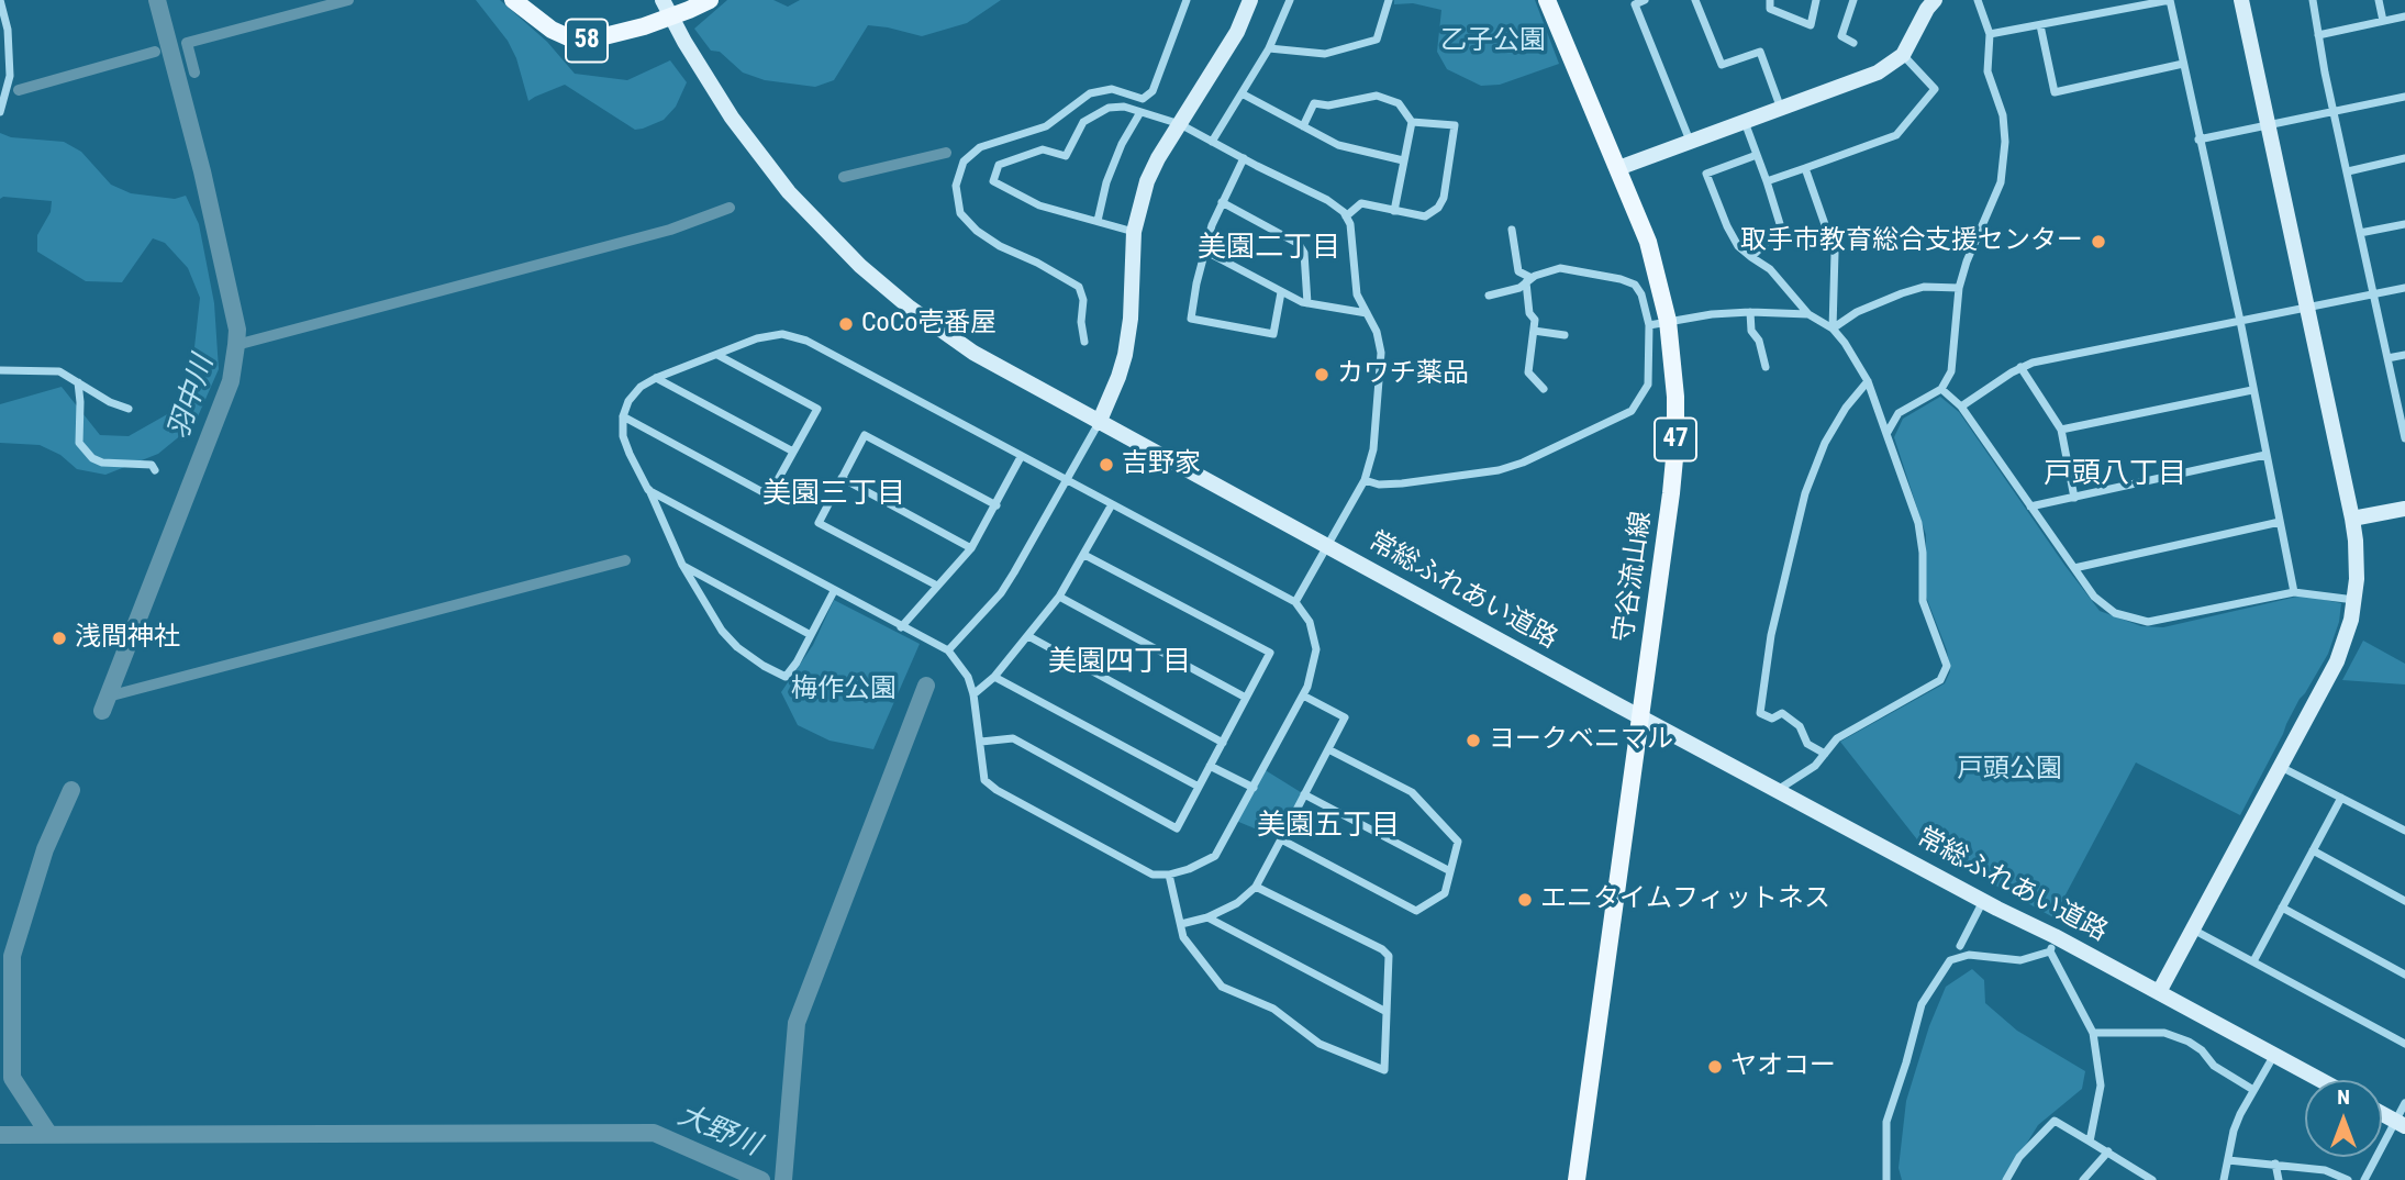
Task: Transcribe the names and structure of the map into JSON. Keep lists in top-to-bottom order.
{
  "streets": {
    "main road": ["58", "47", "守谷流山線"],
    "street": ["常総ふれあい道路"]
  },
  "crossings": [
    ["58", "常総ふれあい道路"],
    ["守谷流山線", "常総ふれあい道路"]
  ],
  "districts": [
    "美園二丁目",
    "戸頭八丁目",
    "美園三丁目",
    "美園四丁目",
    "美園五丁目"
  ],
  "water": ["羽中川", "大野川"],
  "parks": ["乙子公園", "梅作公園", "戸頭公園"],
  "places": [
    "取手市教育総合支援センター",
    "CoCo壱番屋",
    "カワチ薬品",
    "吉野家",
    "浅間神社",
    "ヨークベニマル",
    "エニタイムフィットネス",
    "ヤオコー"
  ],
  "north": "top"
}
